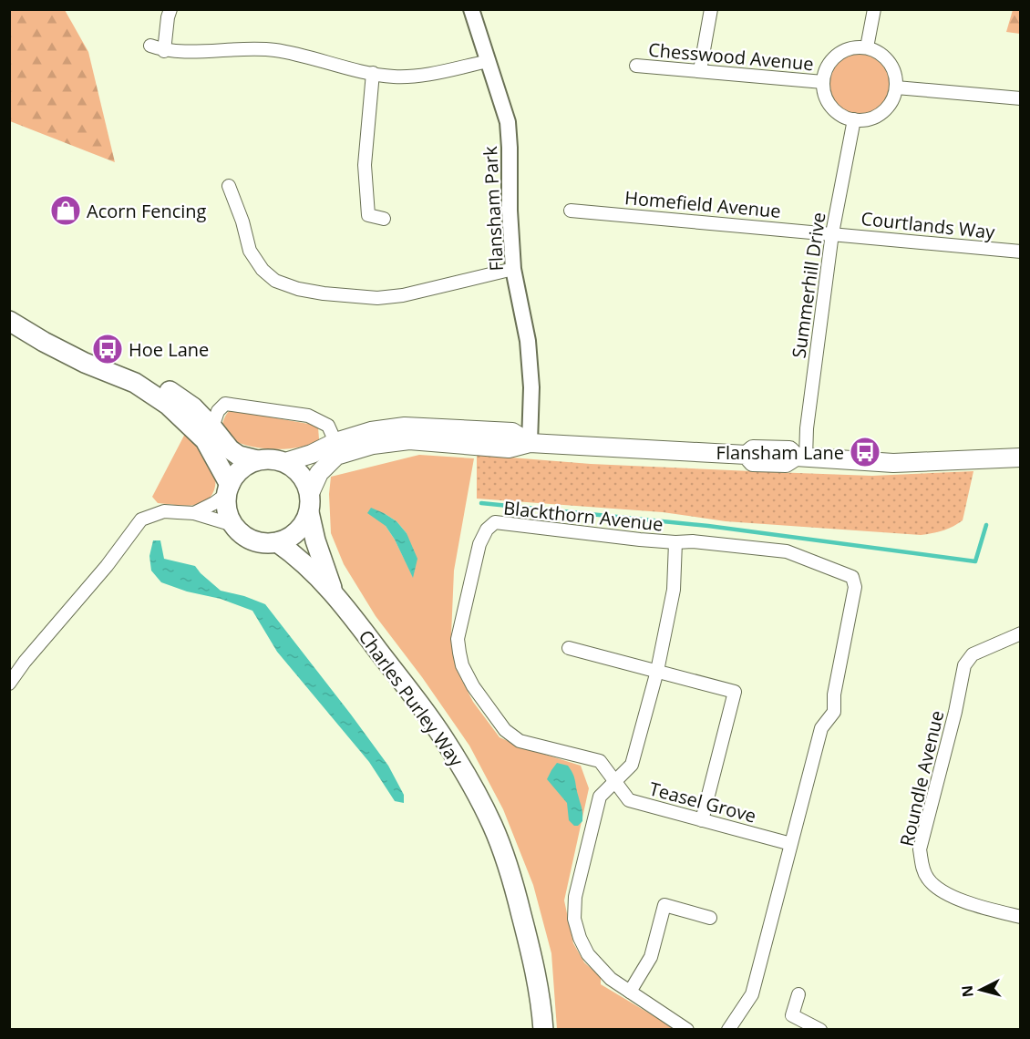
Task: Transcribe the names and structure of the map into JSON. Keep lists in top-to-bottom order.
{
  "streets": {
    "main road": ["Charles Purley Way"],
    "street": [
      "Chesswood Avenue",
      "Homefield Avenue",
      "Flansham Park",
      "Courtlands Way",
      "Summerhill Drive",
      "Blackthorn Avenue",
      "Roundle Avenue",
      "Teasel Grove"
    ]
  },
  "crossings": [
    ["Chesswood Avenue", "Summerhill Drive"],
    ["Homefield Avenue", "Courtlands Way"],
    ["Homefield Avenue", "Summerhill Drive"],
    ["Courtlands Way", "Summerhill Drive"],
    ["Blackthorn Avenue", "Teasel Grove"]
  ],
  "places": {
    "shop": ["Acorn Fencing"],
    "bus stop": ["Hoe Lane", "Flansham Lane"]
  },
  "north": "left"
}
